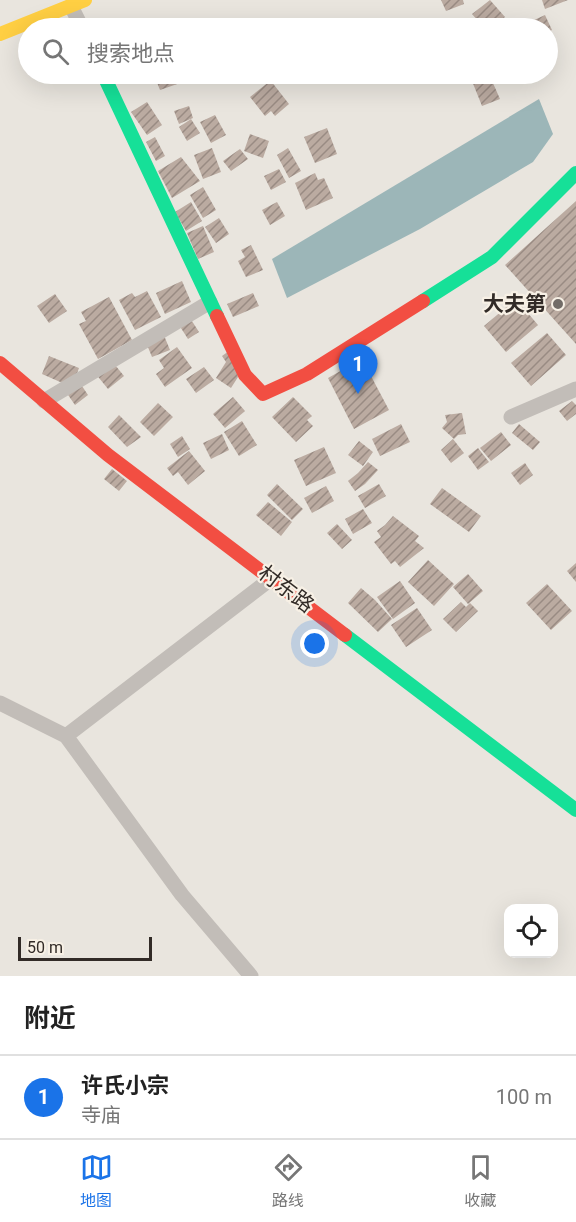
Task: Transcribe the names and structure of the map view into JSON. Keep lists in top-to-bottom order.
{
  "streets": {
    "street": ["村东路"]
  },
  "places": ["大夫第"],
  "scale_bar": "50 m",
  "page": {
    "search": "搜索地点",
    "pins": "1",
    "scale": "50 m",
    "heading": "附近",
    "list": [
      {
        "mark": "1",
        "name": "许氏小宗",
        "note": "寺庙",
        "value": "100 m"
      }
    ],
    "nav": ["地图", "路线", "收藏"]
  }
}
